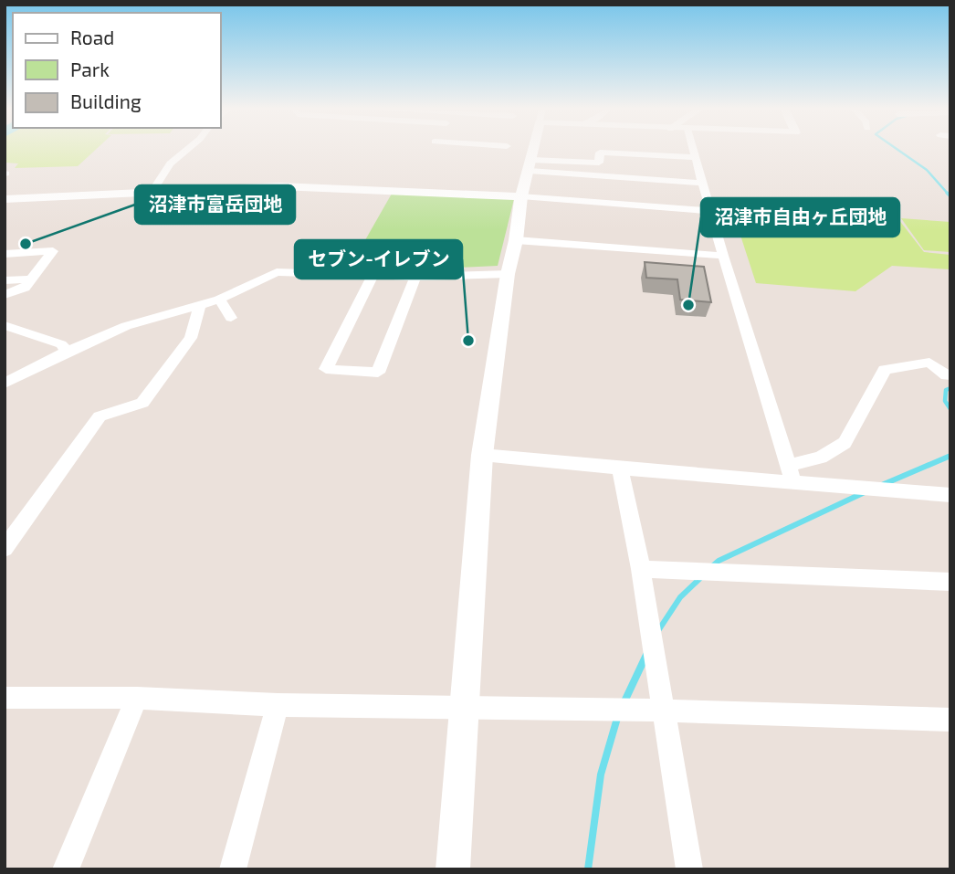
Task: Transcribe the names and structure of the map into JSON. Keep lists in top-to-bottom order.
{
  "places": ["沼津市富岳団地", "沼津市自由ヶ丘団地", "セブン-イレブン"],
  "legend": ["Road", "Park", "Building"]
}
